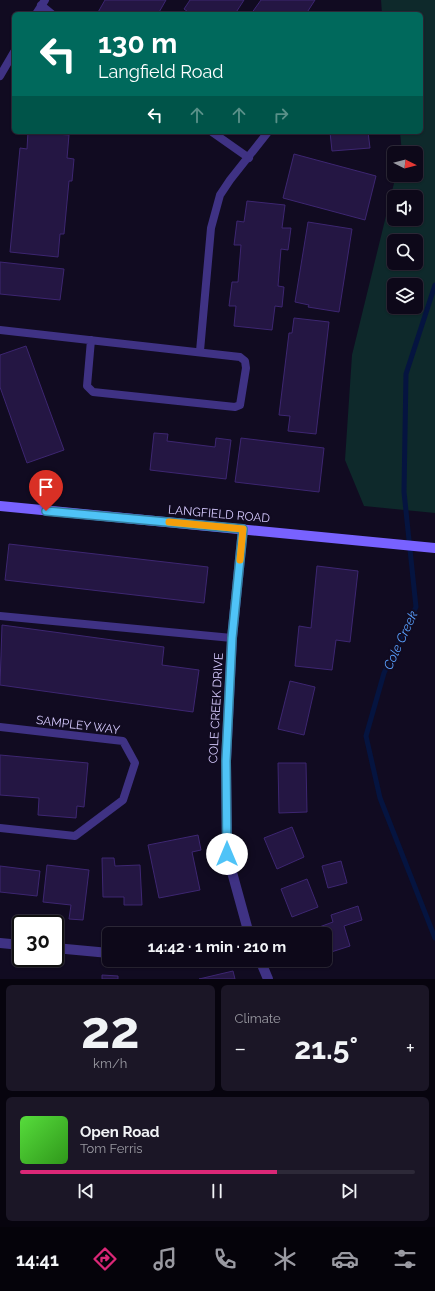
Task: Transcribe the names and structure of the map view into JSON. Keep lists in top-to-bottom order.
{
  "streets": {
    "street": ["LANGFIELD ROAD", "COLE CREEK DRIVE"],
    "lane": ["SAMPLEY WAY"]
  },
  "crossings": [
    ["LANGFIELD ROAD", "COLE CREEK DRIVE"]
  ],
  "water": ["Cole Creek"],
  "north": "right",
  "page": {
    "turn": ["130 m", "Langfield Road"],
    "limit": "30",
    "trip": "14:42 · 1 min · 210 m",
    "tile": [
      ["22", "km/h"],
      "Climate"
    ],
    "heat": ["−", "21.5°", "+"],
    "song": ["Open Road", "Tom Ferris"],
    "tabs": "14:41"
  }
}
